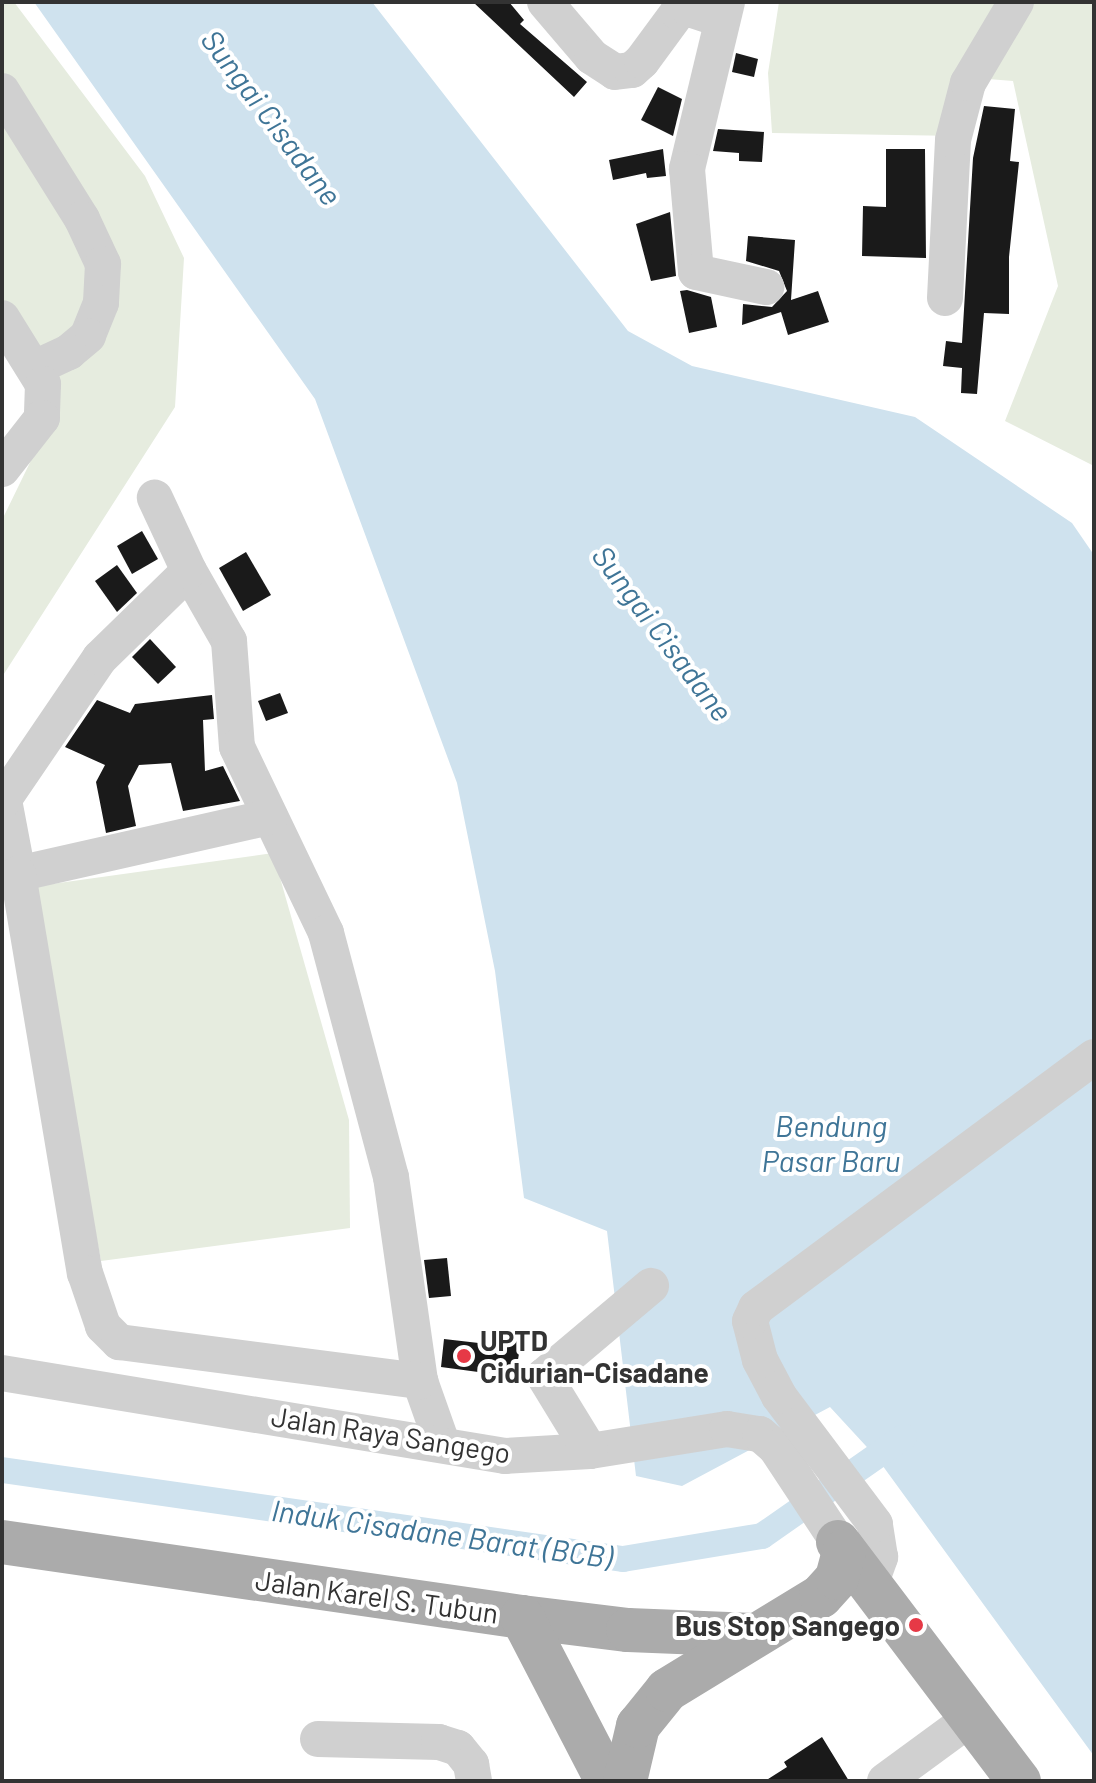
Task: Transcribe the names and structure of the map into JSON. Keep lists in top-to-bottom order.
{
  "streets": {
    "main road": ["Jalan Karel S. Tubun"],
    "street": ["Jalan Raya Sangego"]
  },
  "water": ["Sungai Cisadane", "Bendung Pasar Baru", "Induk Cisadane Barat (BCB)"],
  "places": ["UPTD Cidurian-Cisadane", "Bus Stop Sangego"]
}
